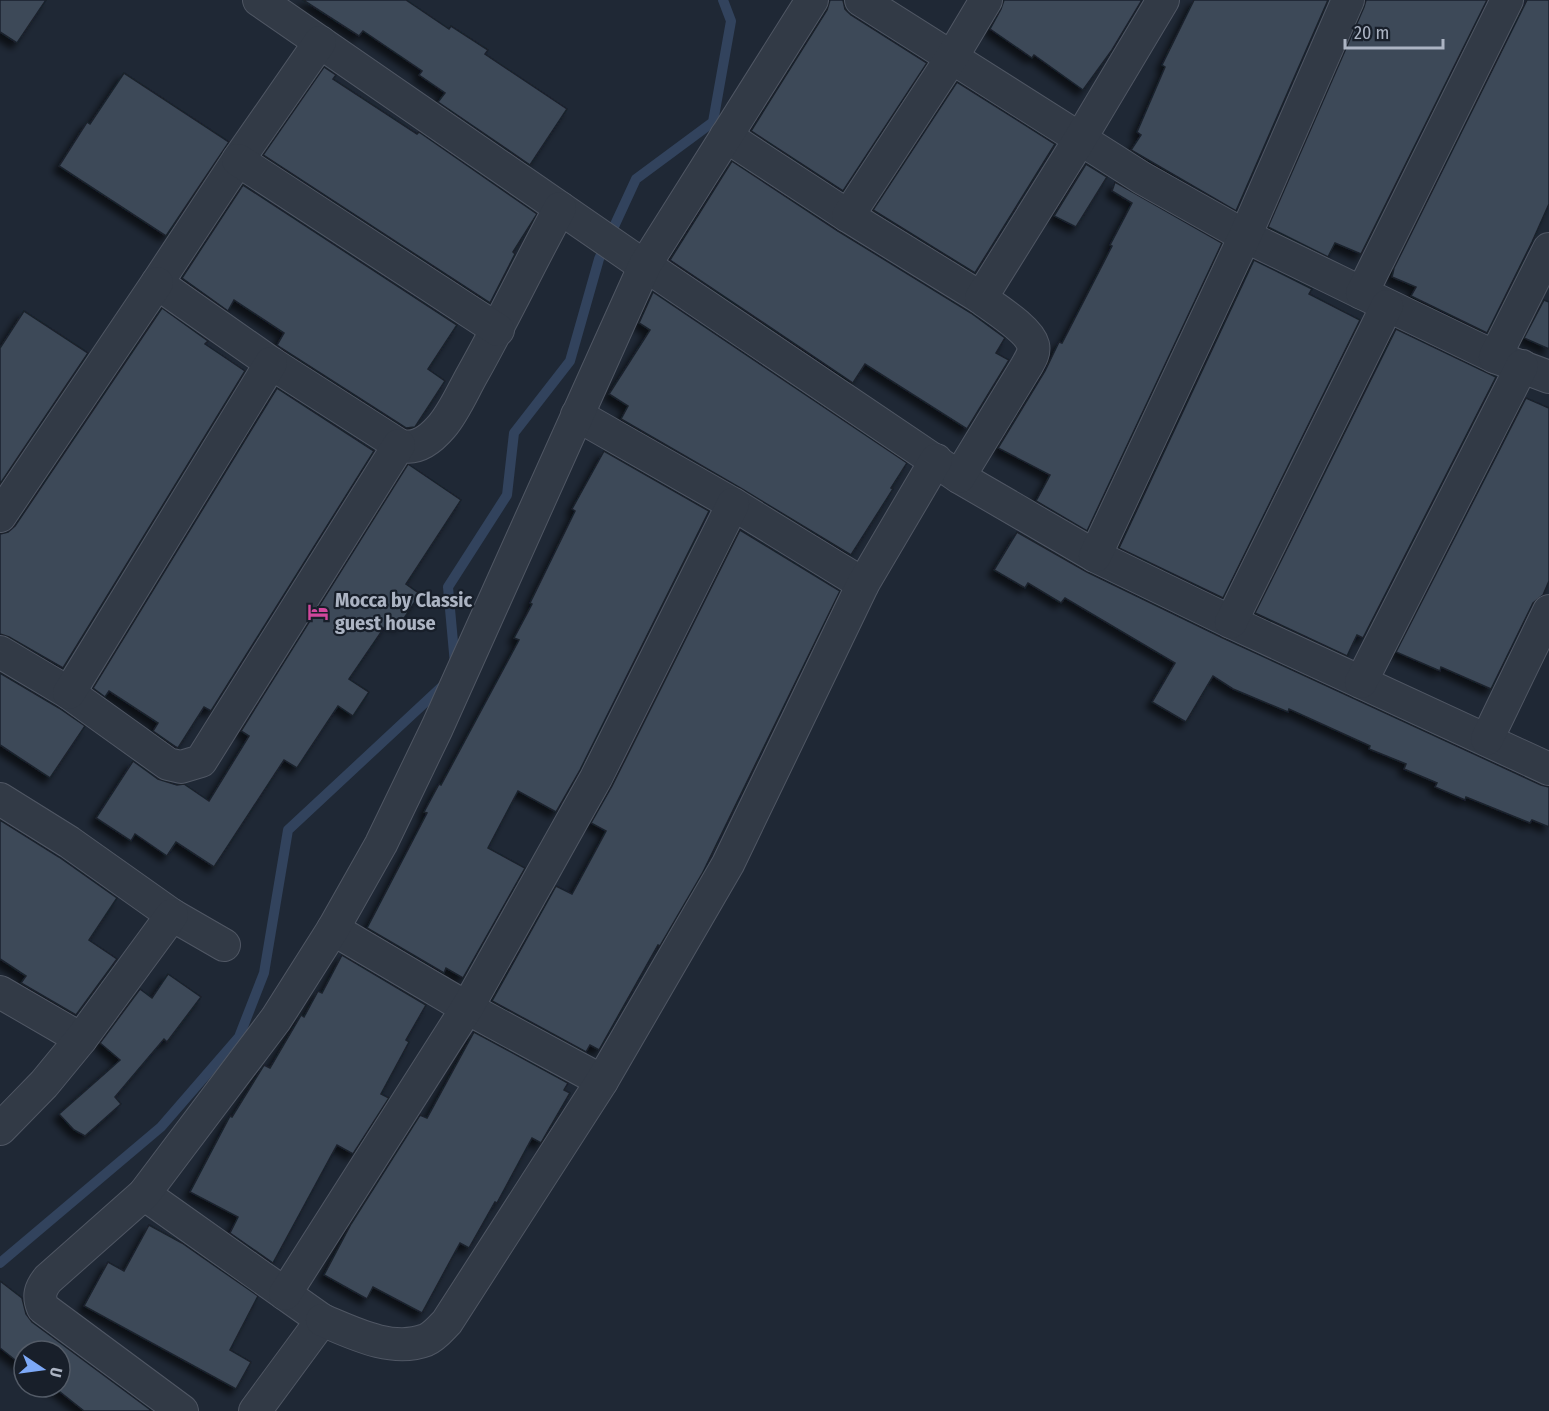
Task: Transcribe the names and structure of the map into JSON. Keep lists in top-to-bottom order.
{
  "places": {
    "hotel": ["Mocca by Classic guest house"]
  },
  "scale_bar": "20 m",
  "north": "right"
}
